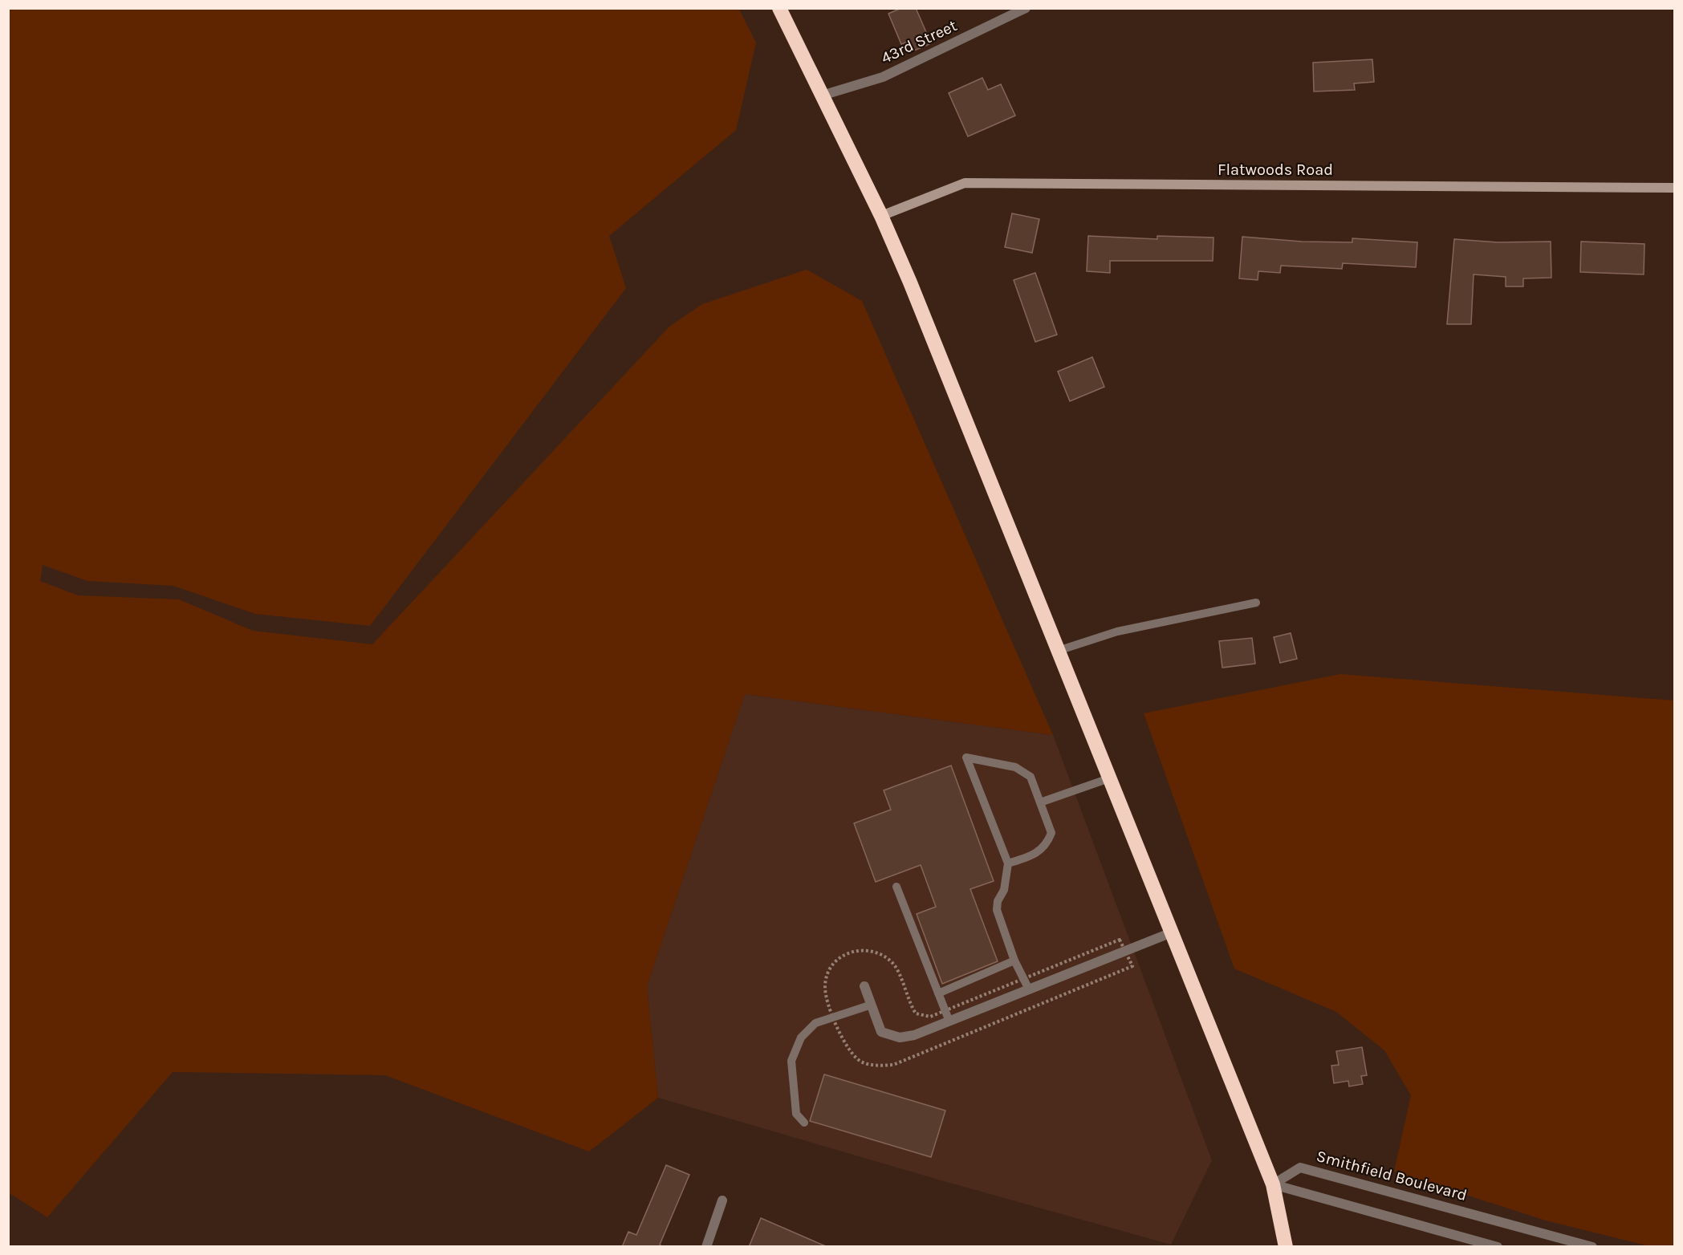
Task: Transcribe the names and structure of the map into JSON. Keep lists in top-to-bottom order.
{
  "streets": {
    "street": ["43rd Street", "Flatwoods Road", "Smithfield Boulevard"]
  }
}
